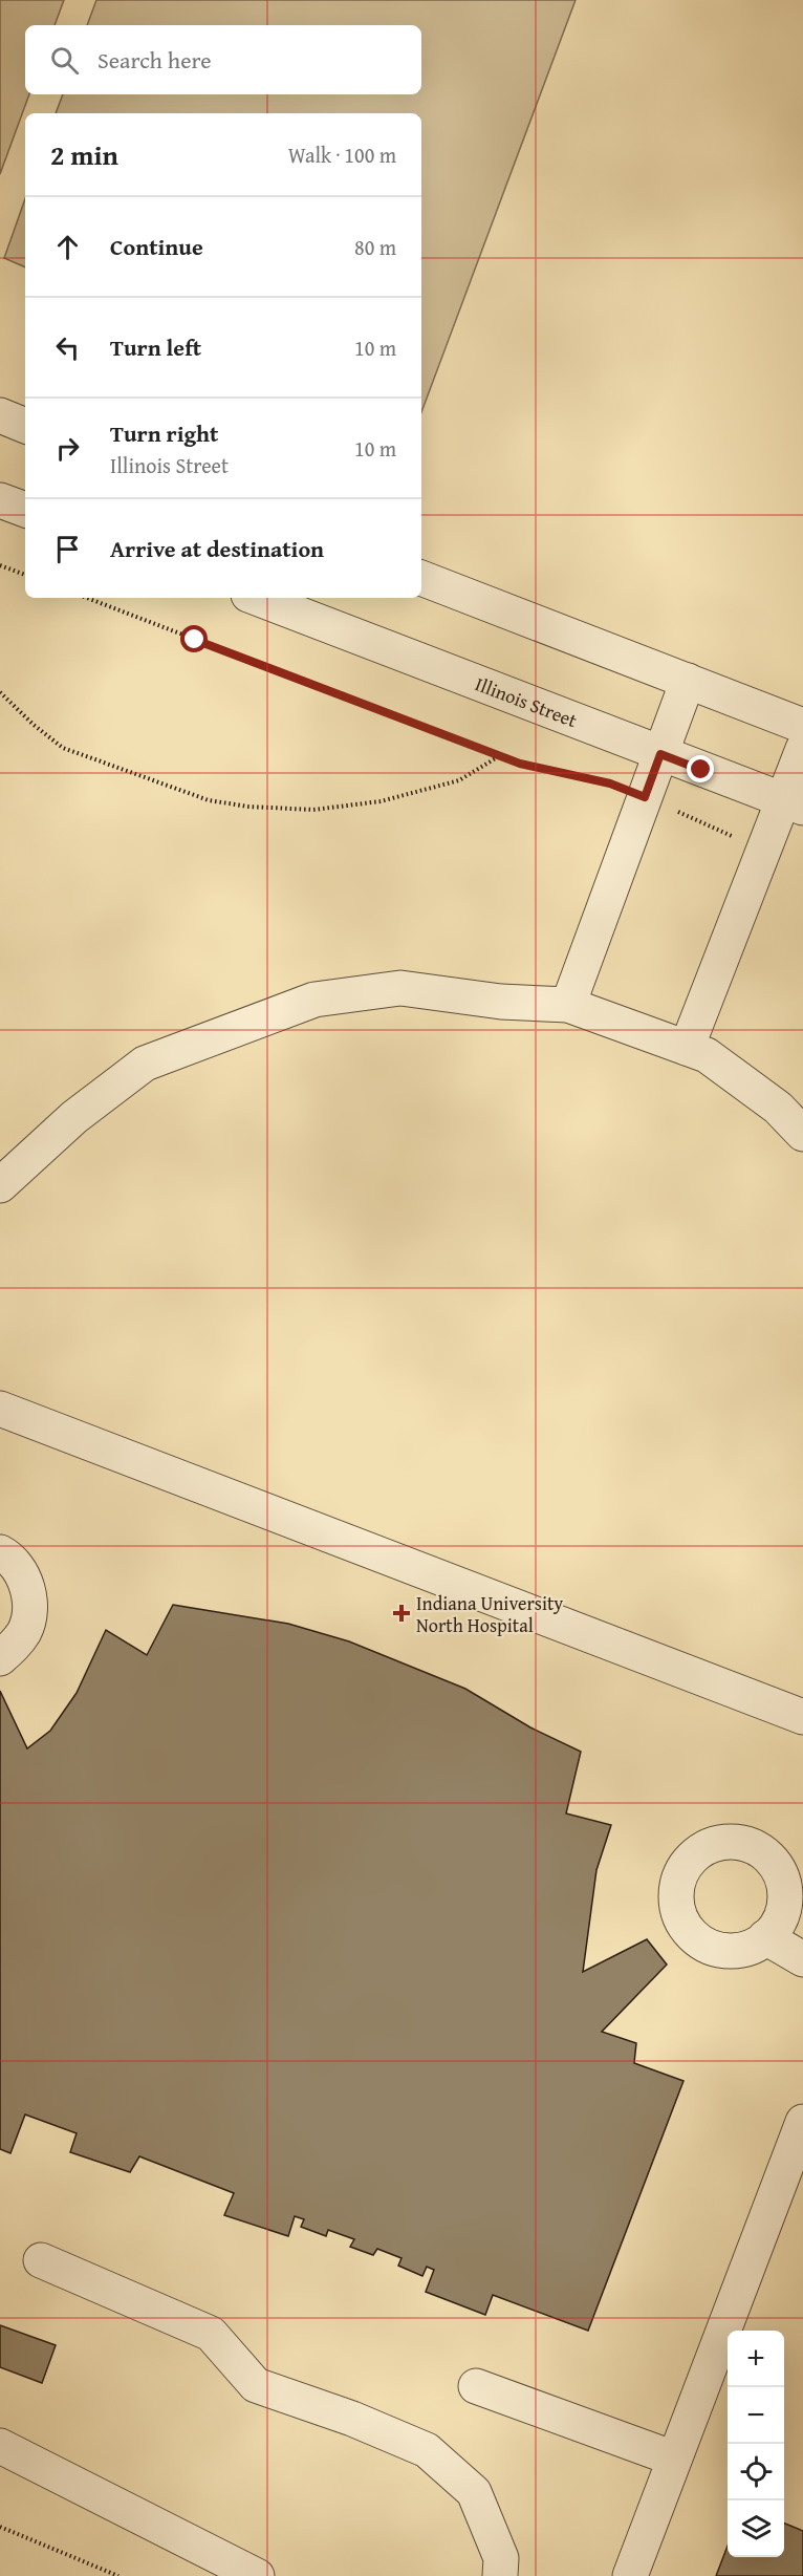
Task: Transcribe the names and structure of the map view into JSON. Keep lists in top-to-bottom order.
{
  "streets": {
    "street": ["Illinois Street"]
  },
  "places": {
    "health": ["Indiana University North Hospital"]
  },
  "page": {
    "search": "Search here",
    "heading": ["2 min", "Walk · 100 m"],
    "list": [
      ["Continue", "80 m"],
      ["Turn left", "10 m"],
      ["Turn right", "Illinois Street", "10 m"],
      "Arrive at destination"
    ],
    "map_buttons": ["+", "−"]
  }
}
